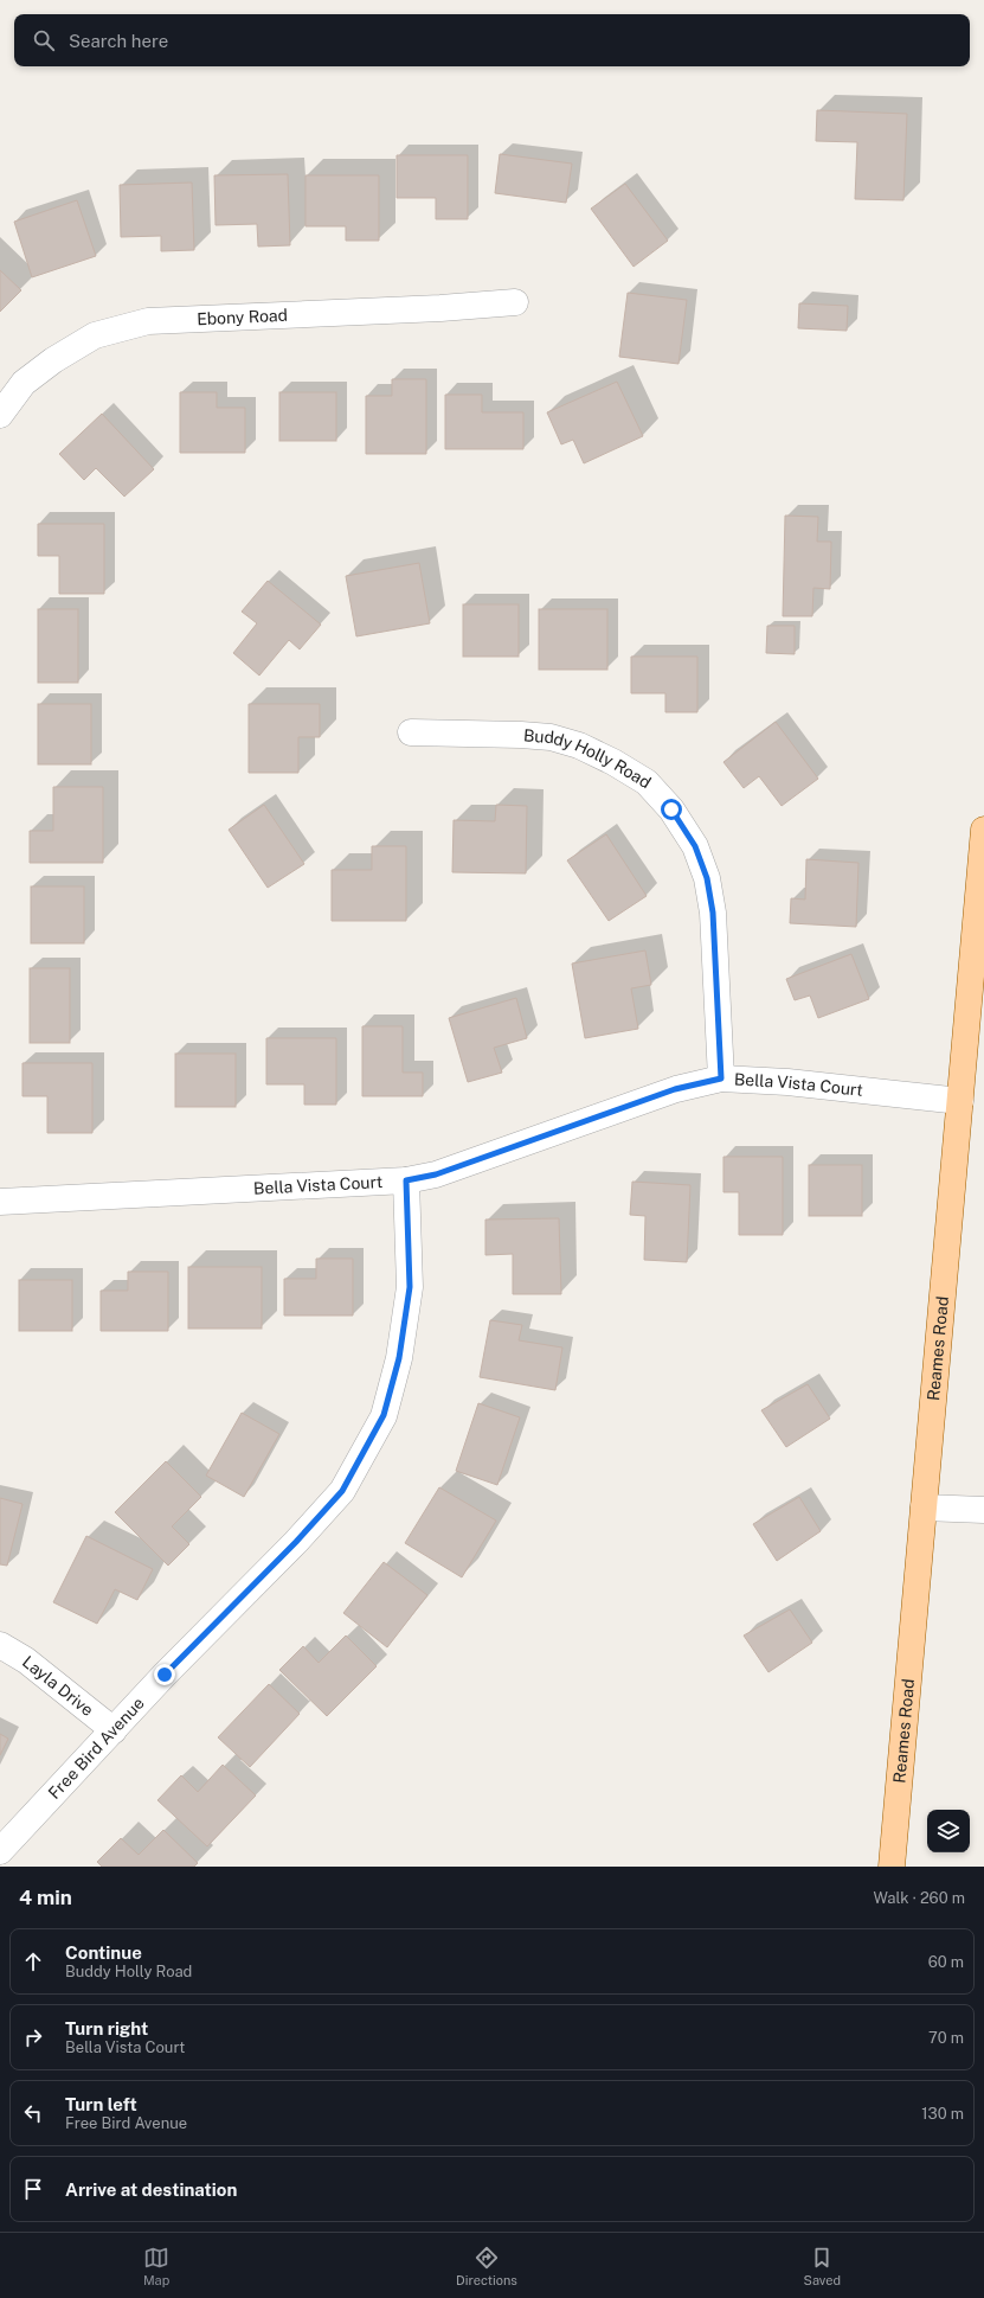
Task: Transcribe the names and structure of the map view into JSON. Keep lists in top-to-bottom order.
{
  "streets": {
    "main road": ["Reames Road"],
    "street": [
      "Ebony Road",
      "Buddy Holly Road",
      "Bella Vista Court",
      "Layla Drive",
      "Free Bird Avenue"
    ]
  },
  "crossings": [
    ["Buddy Holly Road", "Bella Vista Court"],
    ["Bella Vista Court", "Reames Road"],
    ["Bella Vista Court", "Free Bird Avenue"],
    ["Layla Drive", "Free Bird Avenue"]
  ],
  "page": {
    "search": "Search here",
    "heading": ["4 min", "Walk · 260 m"],
    "list": [
      ["Continue", "Buddy Holly Road", "60 m"],
      ["Turn right", "Bella Vista Court", "70 m"],
      ["Turn left", "Free Bird Avenue", "130 m"],
      "Arrive at destination"
    ],
    "nav": ["Map", "Directions", "Saved"]
  }
}
